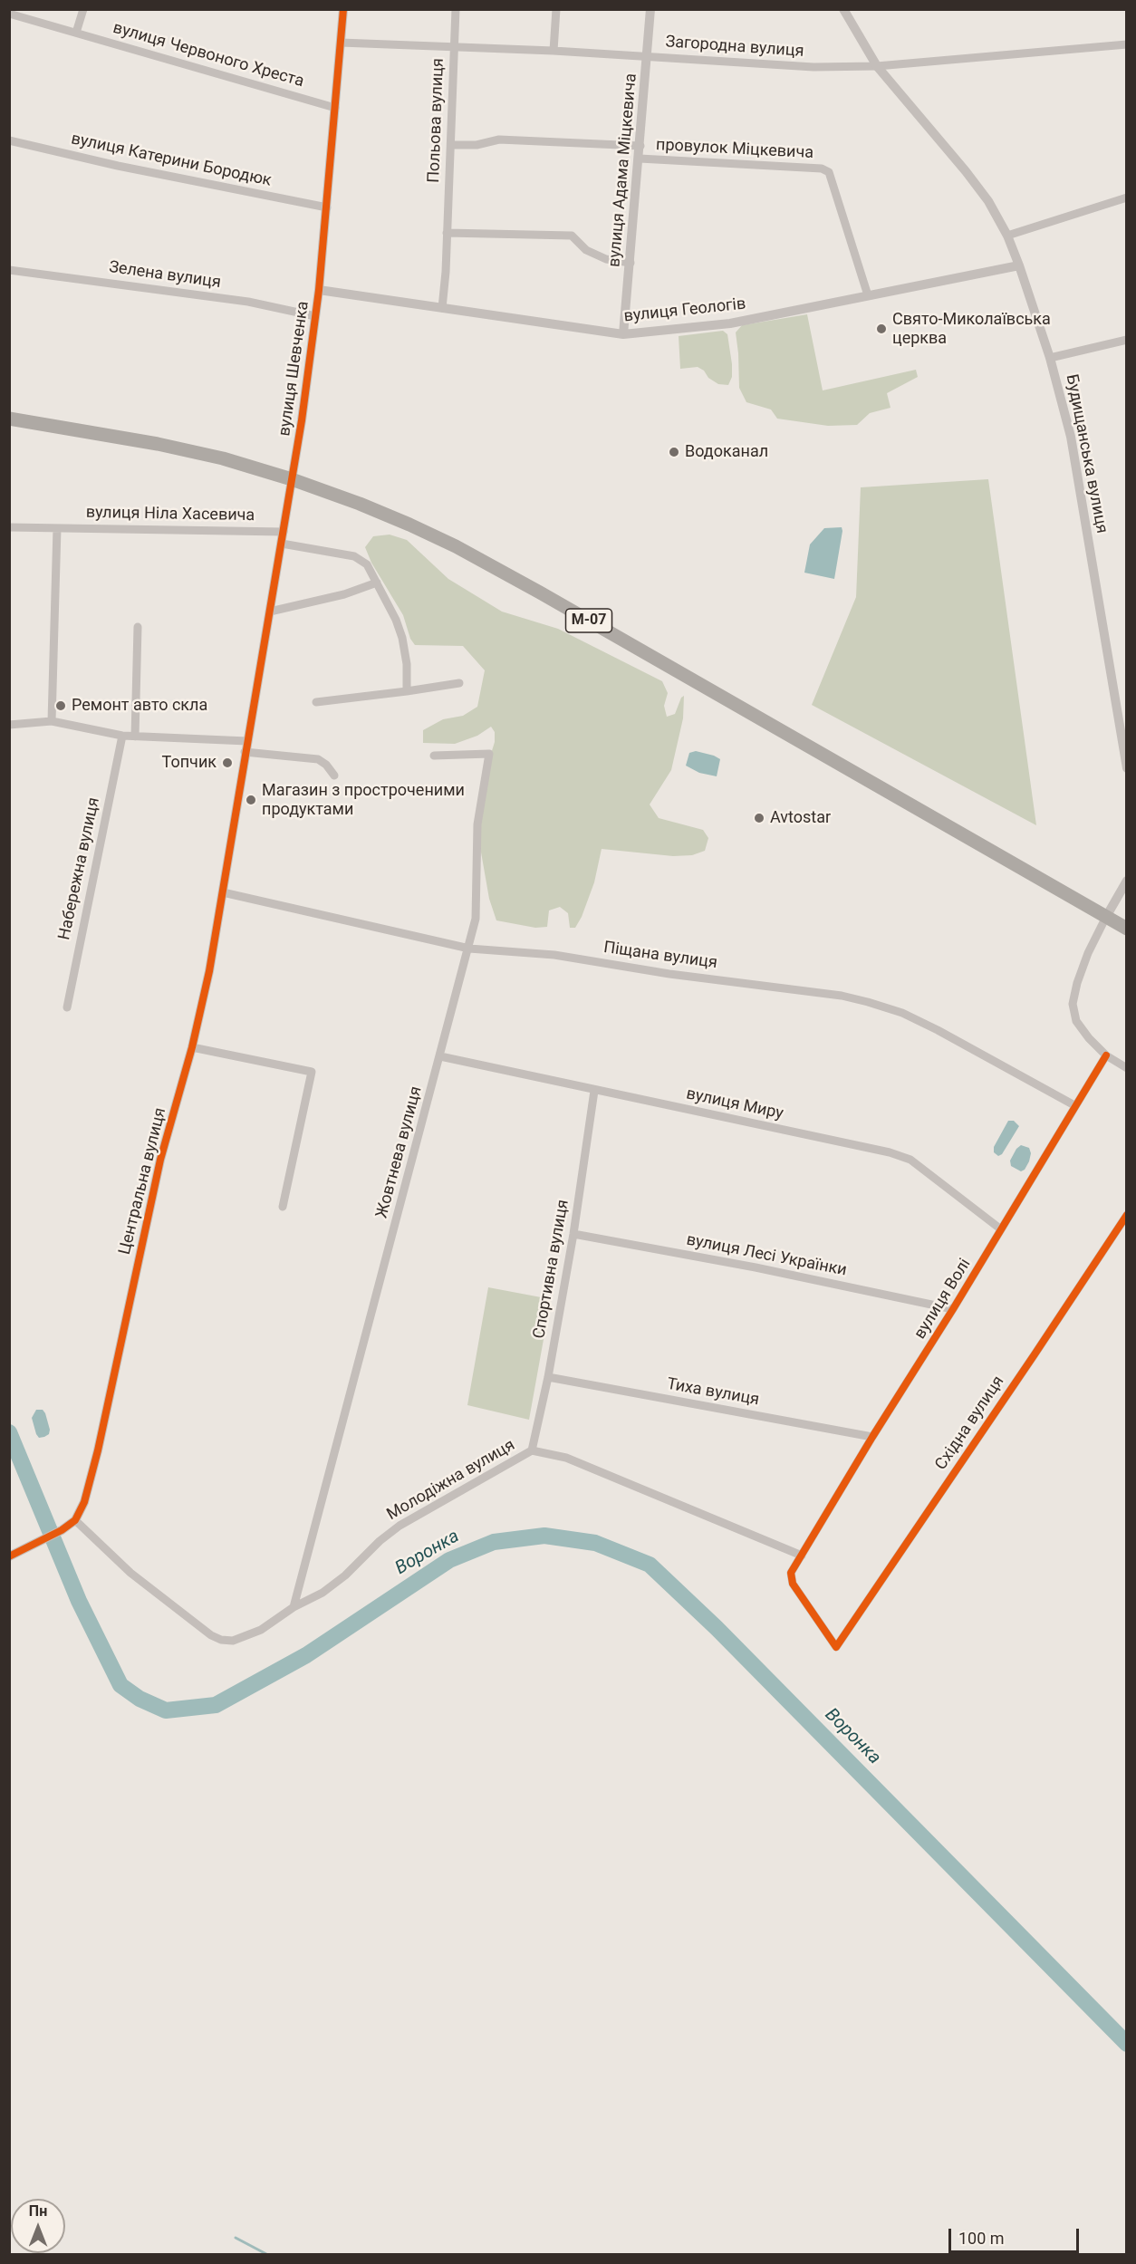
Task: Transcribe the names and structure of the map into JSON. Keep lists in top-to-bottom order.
{
  "streets": {
    "highway": ["М-07"],
    "street": [
      "Загородна вулиця",
      "вулиця Червоного Хреста",
      "Польова вулиця",
      "провулок Міцкевича",
      "вулиця Катерини Бородюк",
      "вулиця Адама Міцкевича",
      "Зелена вулиця",
      "вулиця Геологів",
      "вулиця Шевченка",
      "Будищанська вулиця",
      "вулиця Ніла Хасевича",
      "Набережна вулиця",
      "Піщана вулиця",
      "вулиця Миру",
      "Жовтнева вулиця",
      "Центральна вулиця",
      "вулиця Лесі Українки",
      "Спортивна вулиця",
      "вулиця Волі",
      "Тиха вулиця",
      "Східна вулиця",
      "Молодіжна вулиця"
    ]
  },
  "crossings": [
    ["Загородна вулиця", "Польова вулиця"],
    ["Загородна вулиця", "вулиця Адама Міцкевича"],
    ["Загородна вулиця", "вулиця Шевченка"],
    ["Загородна вулиця", "Будищанська вулиця"],
    ["вулиця Червоного Хреста", "вулиця Шевченка"],
    ["Польова вулиця", "вулиця Геологів"],
    ["провулок Міцкевича", "вулиця Адама Міцкевича"],
    ["провулок Міцкевича", "вулиця Геологів"],
    ["вулиця Катерини Бородюк", "вулиця Шевченка"],
    ["вулиця Адама Міцкевича", "вулиця Геологів"],
    ["Зелена вулиця", "вулиця Шевченка"],
    ["вулиця Геологів", "вулиця Шевченка"],
    ["вулиця Геологів", "Будищанська вулиця"],
    ["вулиця Шевченка", "вулиця Ніла Хасевича"],
    ["вулиця Шевченка", "М-07"],
    ["вулиця Шевченка", "Центральна вулиця"],
    ["Піщана вулиця", "Жовтнева вулиця"],
    ["Піщана вулиця", "Центральна вулиця"],
    ["Піщана вулиця", "вулиця Волі"],
    ["вулиця Миру", "Жовтнева вулиця"],
    ["вулиця Миру", "Спортивна вулиця"],
    ["вулиця Миру", "вулиця Волі"],
    ["Жовтнева вулиця", "Молодіжна вулиця"],
    ["Центральна вулиця", "Молодіжна вулиця"],
    ["вулиця Лесі Українки", "Спортивна вулиця"],
    ["вулиця Лесі Українки", "вулиця Волі"],
    ["Спортивна вулиця", "Тиха вулиця"],
    ["Спортивна вулиця", "Молодіжна вулиця"],
    ["вулиця Волі", "Тиха вулиця"],
    ["вулиця Волі", "Східна вулиця"],
    ["вулиця Волі", "Молодіжна вулиця"]
  ],
  "water": ["Воронка"],
  "places": [
    "Свято-Миколаївська церква",
    "Водоканал",
    "Ремонт авто скла",
    "Топчик",
    "Магазин з простроченими продуктами",
    "Avtostar"
  ],
  "scale_bar": "100 m",
  "north": "top"
}
